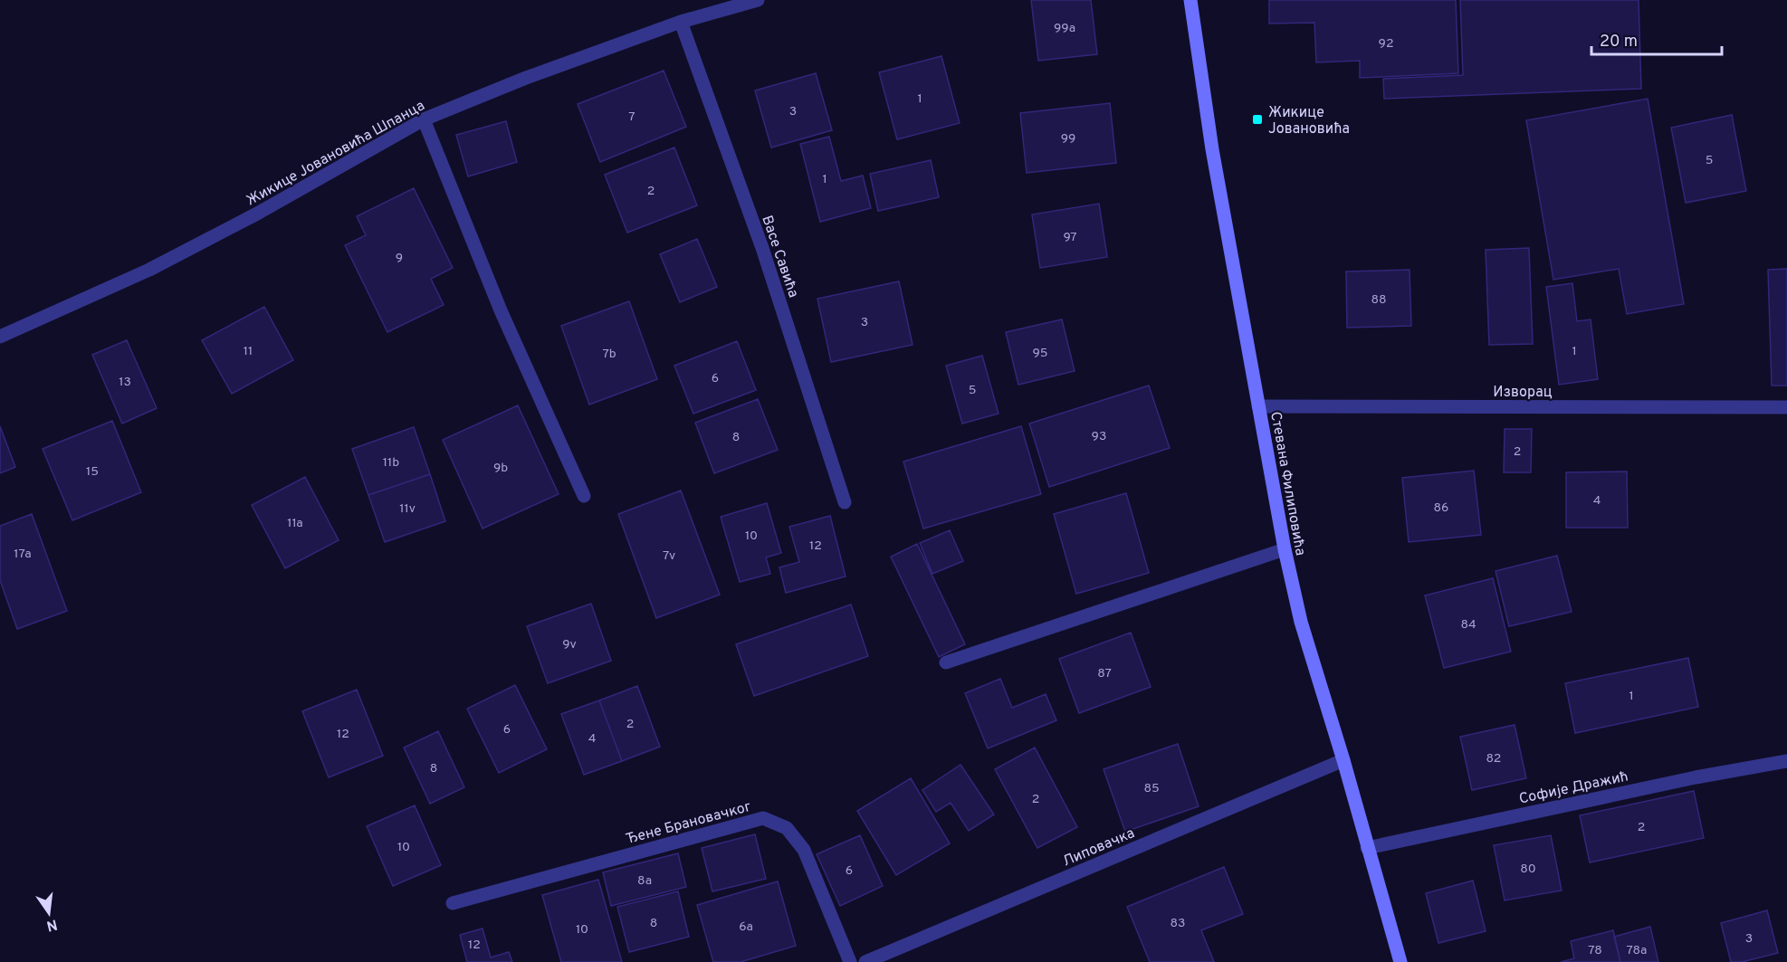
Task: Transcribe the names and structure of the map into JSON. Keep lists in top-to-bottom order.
{
  "streets": {
    "main road": ["Стевана Филиповића"],
    "street": [
      "Жикице Јовановића Шпанца",
      "Васе Савића",
      "Изворац",
      "Софије Дражић",
      "Ђене Брановачког",
      "Липовачка"
    ]
  },
  "crossings": [
    ["Жикице Јовановића Шпанца", "Васе Савића"],
    ["Изворац", "Стевана Филиповића"],
    ["Стевана Филиповића", "Софије Дражић"],
    ["Стевана Филиповића", "Липовачка"]
  ],
  "places": {
    "transit": ["Жикице Јовановића"]
  },
  "house_numbers": [
    "99a",
    "92",
    "1",
    "3",
    "7",
    "99",
    "5",
    "1",
    "2",
    "97",
    "9",
    "88",
    "3",
    "11",
    "1",
    "95",
    "7b",
    "6",
    "13",
    "5",
    "93",
    "8",
    "2",
    "11b",
    "9b",
    "15",
    "4",
    "86",
    "11v",
    "11a",
    "10",
    "12",
    "17a",
    "7v",
    "84",
    "9v",
    "87",
    "1",
    "2",
    "6",
    "12",
    "4",
    "82",
    "8",
    "85",
    "2",
    "2",
    "10",
    "80",
    "6",
    "8a",
    "8",
    "83",
    "6a",
    "10",
    "3",
    "12",
    "78",
    "78a"
  ],
  "scale_bar": "20 m",
  "north": "bottom"
}
